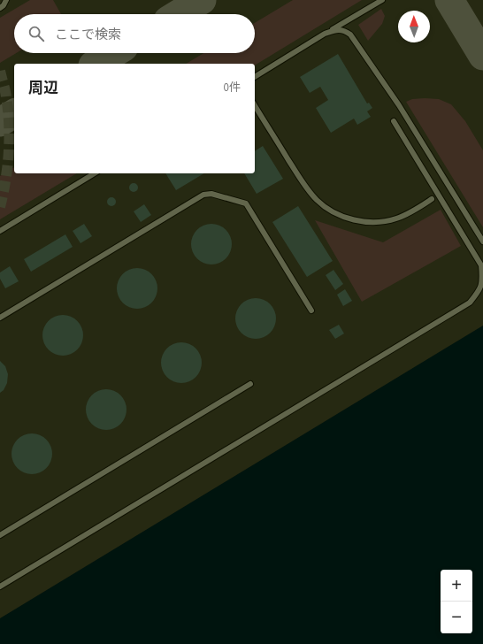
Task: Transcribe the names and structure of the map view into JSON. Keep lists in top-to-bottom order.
{
  "north": "top",
  "page": {
    "search": "ここで検索",
    "heading": ["周辺", "0件"],
    "map_buttons": ["+", "−"]
  }
}
